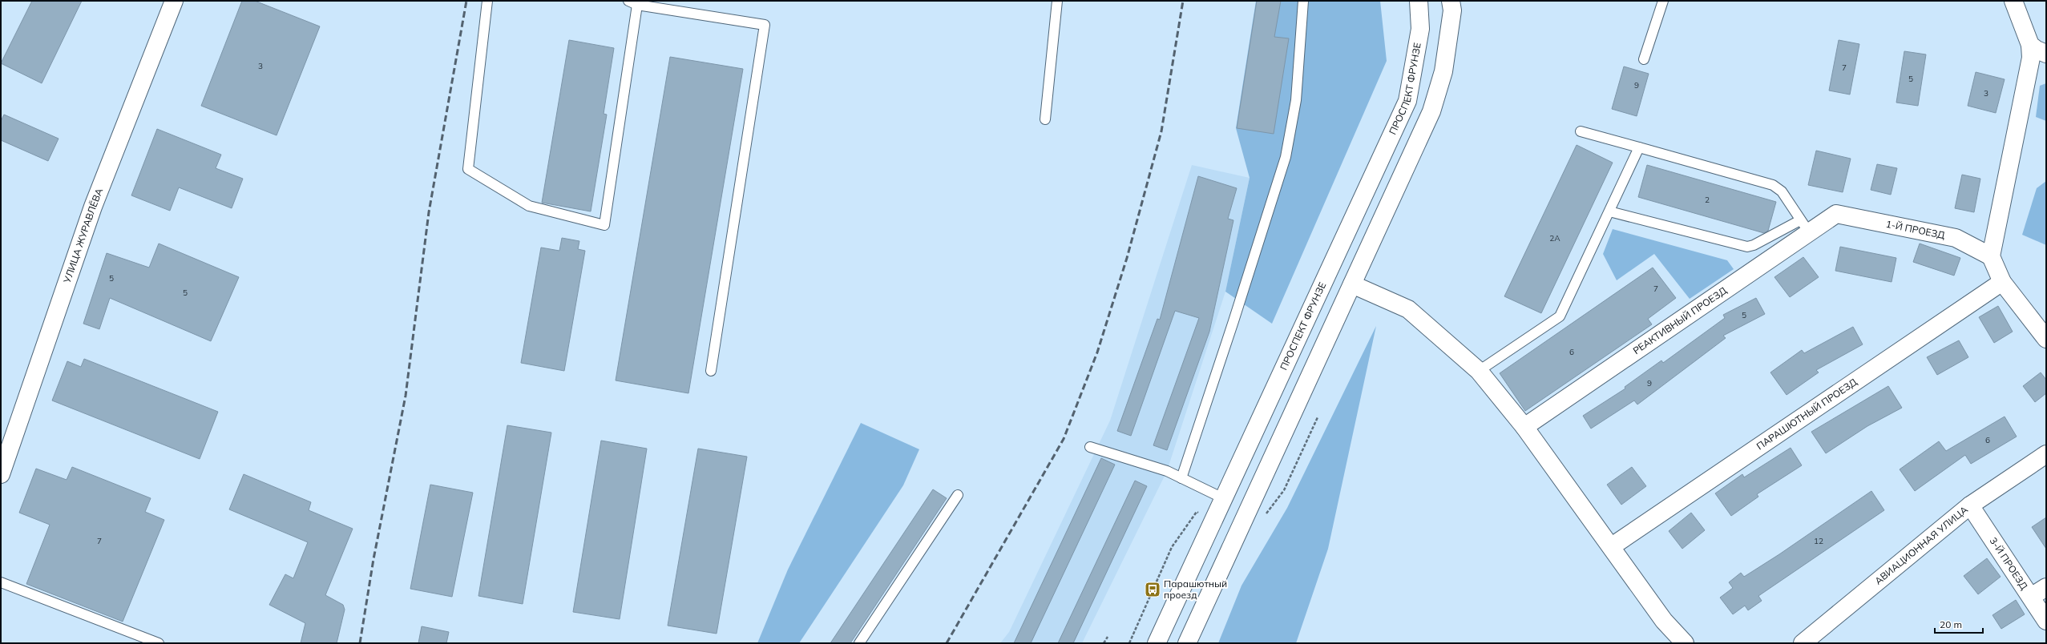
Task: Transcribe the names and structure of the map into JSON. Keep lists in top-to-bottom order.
{
  "streets": {
    "street": [
      "ПРОСПЕКТ ФРУНЗЕ",
      "1-Й ПРОЕЗД",
      "УЛИЦА ЖУРАВЛЁВА",
      "РЕАКТИВНЫЙ ПРОЕЗД",
      "ПАРАШЮТНЫЙ ПРОЕЗД",
      "АВИАЦИОННАЯ УЛИЦА",
      "3-Й ПРОЕЗД"
    ]
  },
  "crossings": [
    ["1-Й ПРОЕЗД", "РЕАКТИВНЫЙ ПРОЕЗД"],
    ["АВИАЦИОННАЯ УЛИЦА", "3-Й ПРОЕЗД"]
  ],
  "places": {
    "bus stop": ["Парашютный проезд"]
  },
  "house_numbers": [
    "3",
    "7",
    "5",
    "9",
    "3",
    "2",
    "2А",
    "5",
    "7",
    "5",
    "5",
    "6",
    "9",
    "6",
    "7",
    "12"
  ],
  "scale_bar": "20 m"
}
